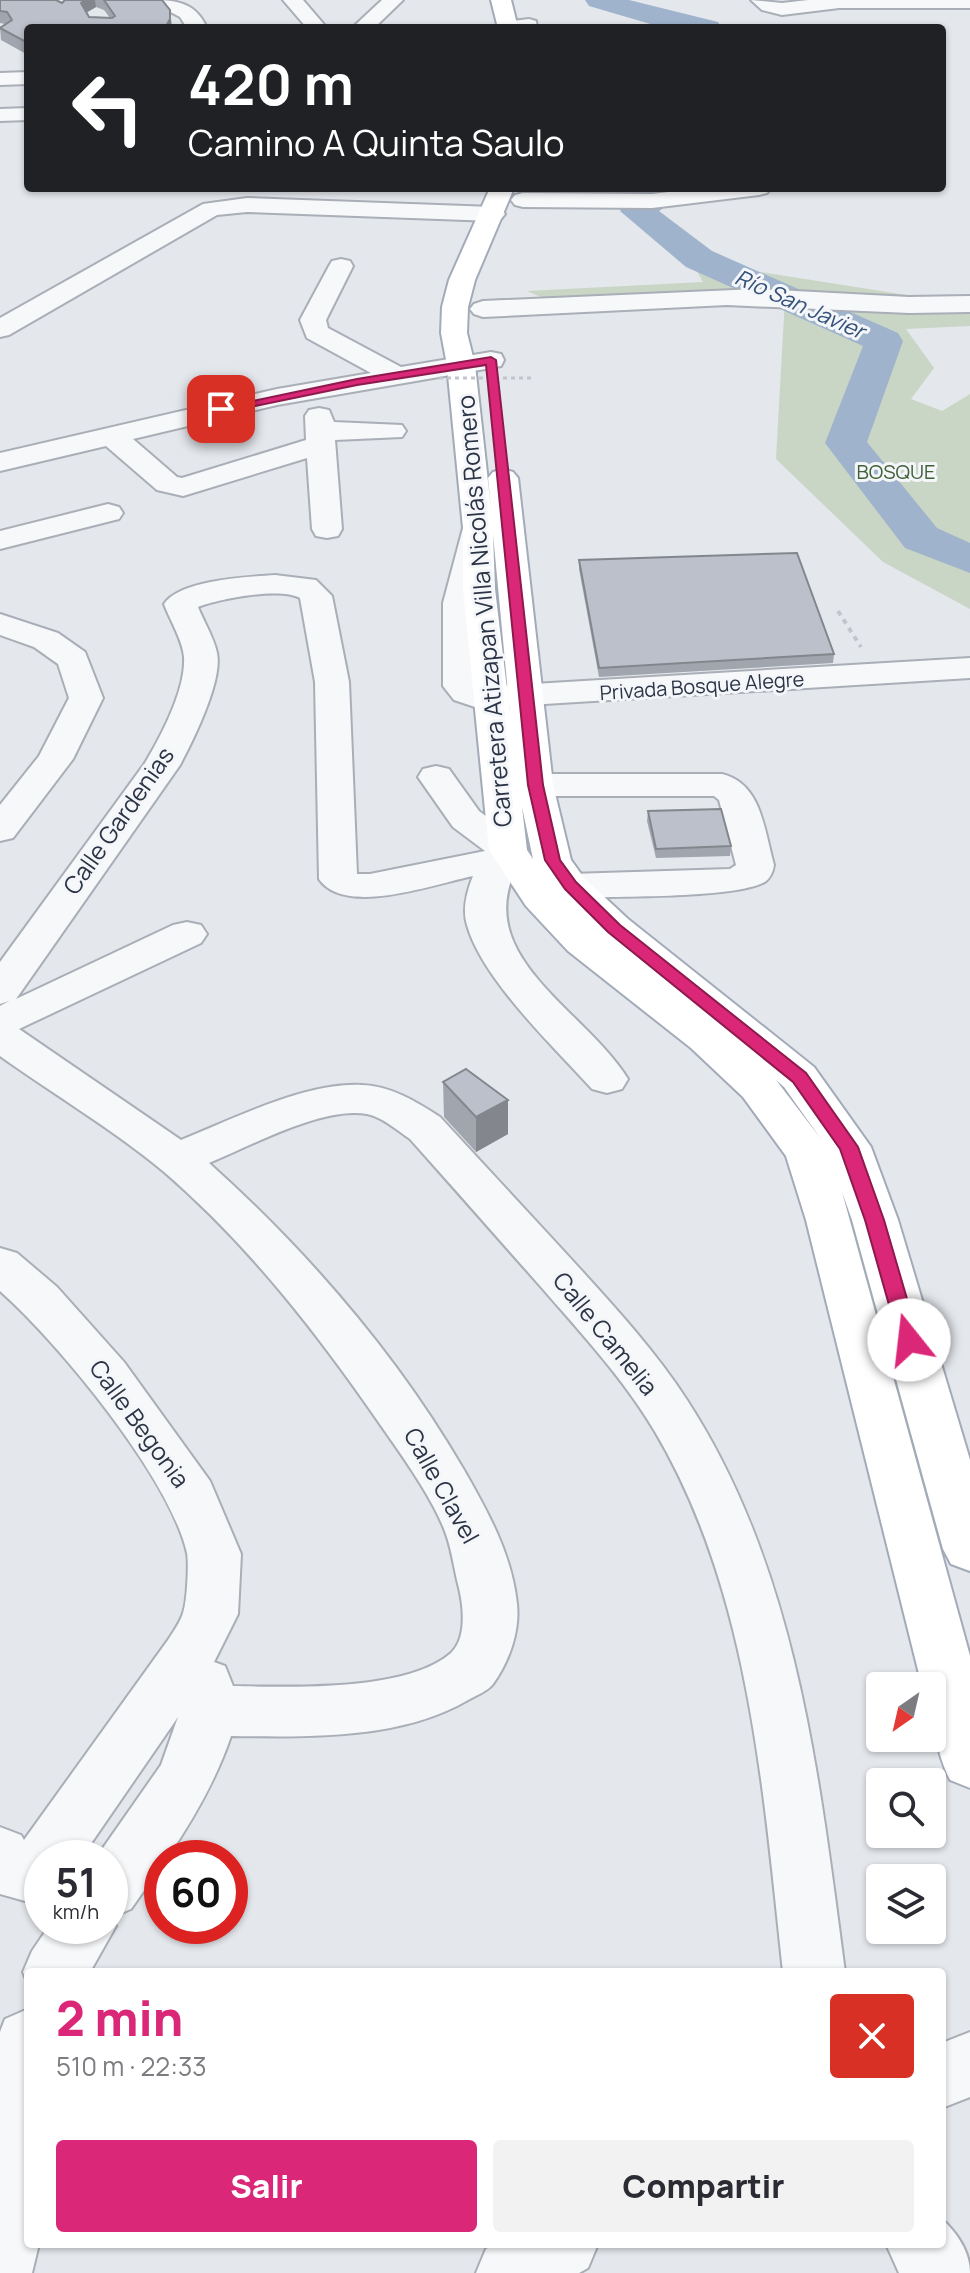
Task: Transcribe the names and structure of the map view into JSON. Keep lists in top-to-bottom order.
{
  "streets": {
    "main road": ["Carretera Atizapan Villa Nicolás Romero"],
    "street": [
      "Privada Bosque Alegre",
      "Calle Gardenias",
      "Calle Camelia",
      "Calle Begonia",
      "Calle Clavel"
    ]
  },
  "crossings": [
    ["Carretera Atizapan Villa Nicolás Romero", "Privada Bosque Alegre"],
    ["Carretera Atizapan Villa Nicolás Romero", "Calle Gardenias"],
    ["Calle Camelia", "Calle Clavel"]
  ],
  "water": ["Río San Javier"],
  "parks": ["BOSQUE"],
  "north": "bottom left",
  "page": {
    "turn": ["420 m", "Camino A Quinta Saulo"],
    "speed": "51 km/h",
    "limit": "60",
    "heading": ["2 min", "510 m · 22:33"],
    "buttons": ["Salir", "Compartir"]
  }
}
